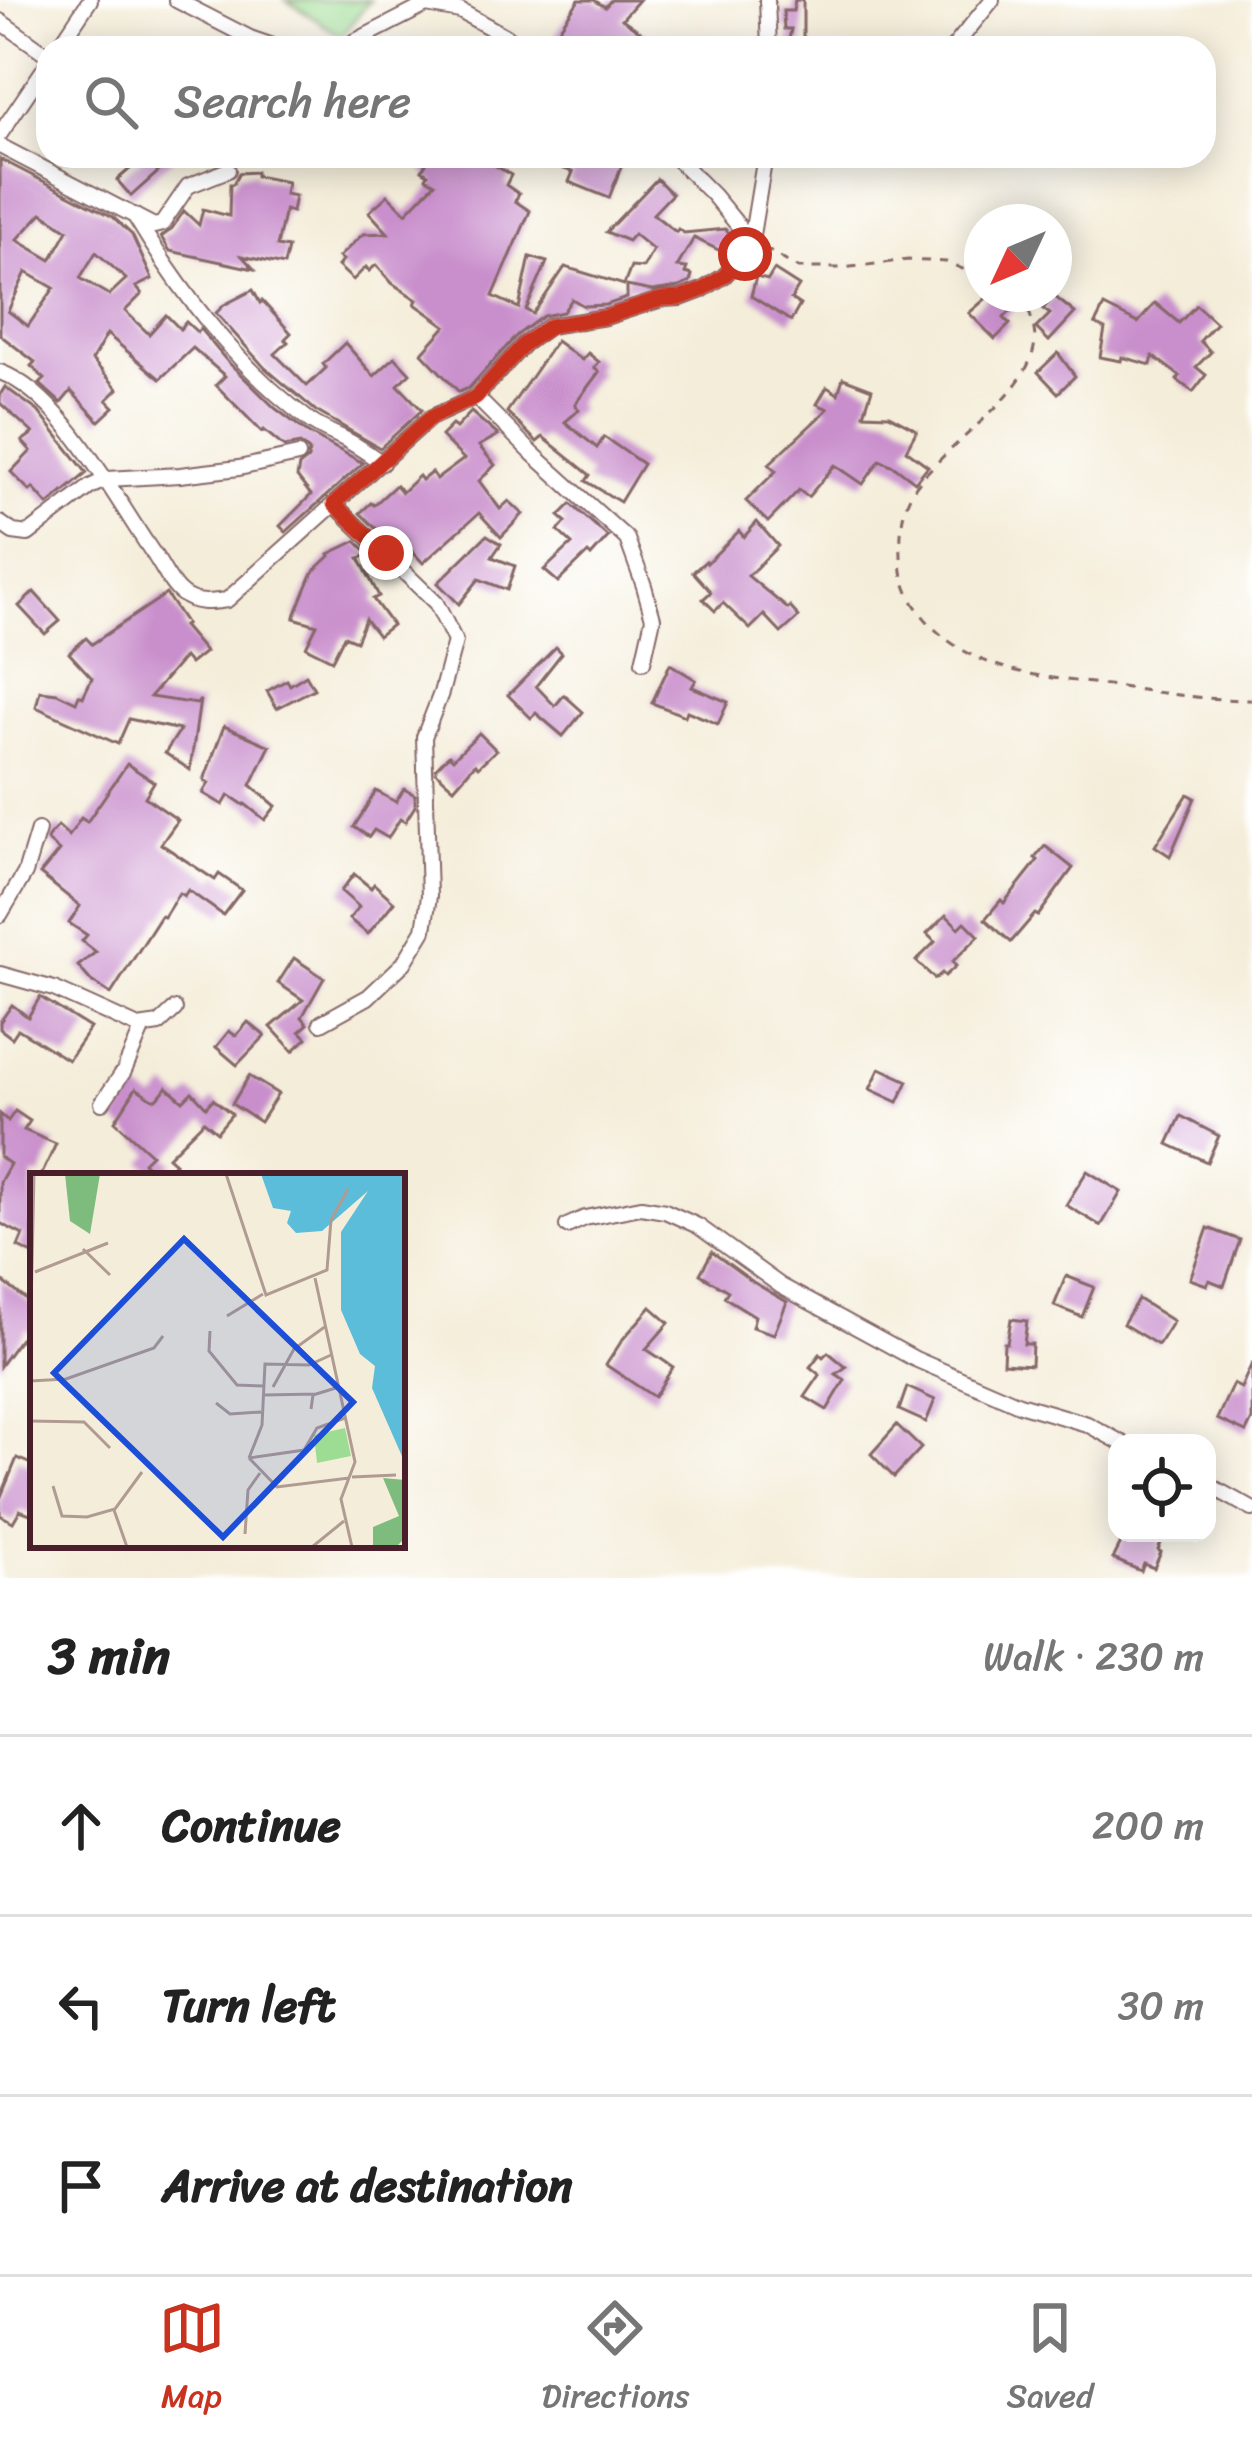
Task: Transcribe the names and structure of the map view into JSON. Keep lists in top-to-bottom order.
{
  "north": "bottom left",
  "page": {
    "search": "Search here",
    "heading": ["3 min", "Walk · 230 m"],
    "list": [
      ["Continue", "200 m"],
      ["Turn left", "30 m"],
      "Arrive at destination"
    ],
    "nav": ["Map", "Directions", "Saved"]
  }
}
